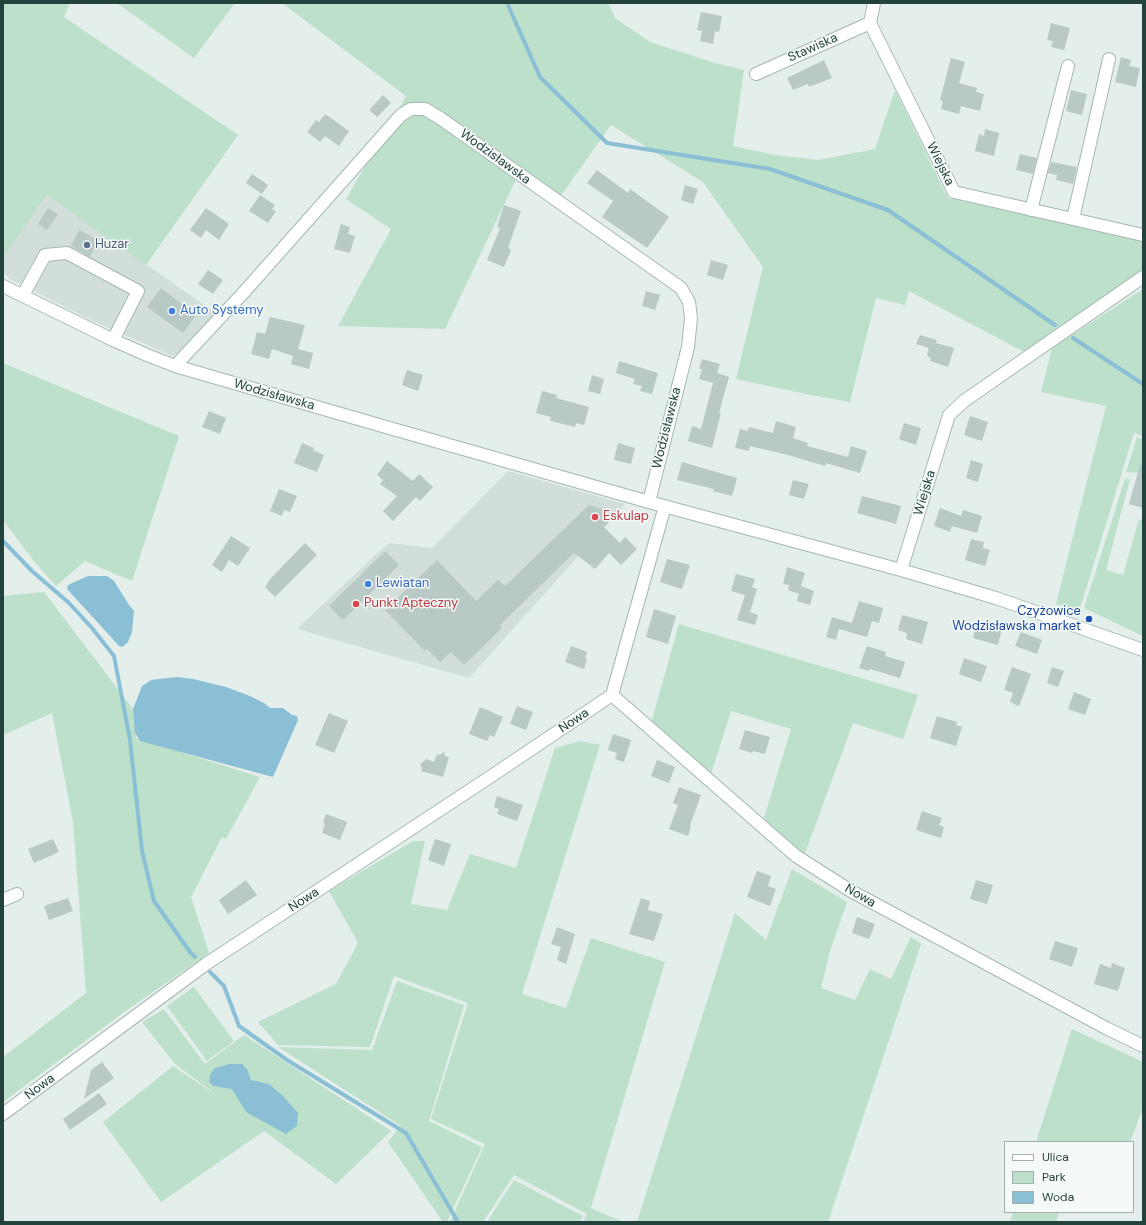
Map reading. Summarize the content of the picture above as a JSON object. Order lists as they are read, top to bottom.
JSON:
{
  "streets": {
    "street": [
      "Stawiska",
      "Wodzisławska",
      "Wiejska",
      "Nowa"
    ]
  },
  "crossings": [
    ["Stawiska", "Wiejska"],
    ["Wodzisławska", "Wiejska"]
  ],
  "places": [
    "Huzar",
    "Auto Systemy",
    "Eskulap",
    "Lewiatan",
    "Punkt Apteczny",
    "Czyżowice Wodzisławska market"
  ],
  "legend": ["Ulica", "Park", "Woda"]
}
